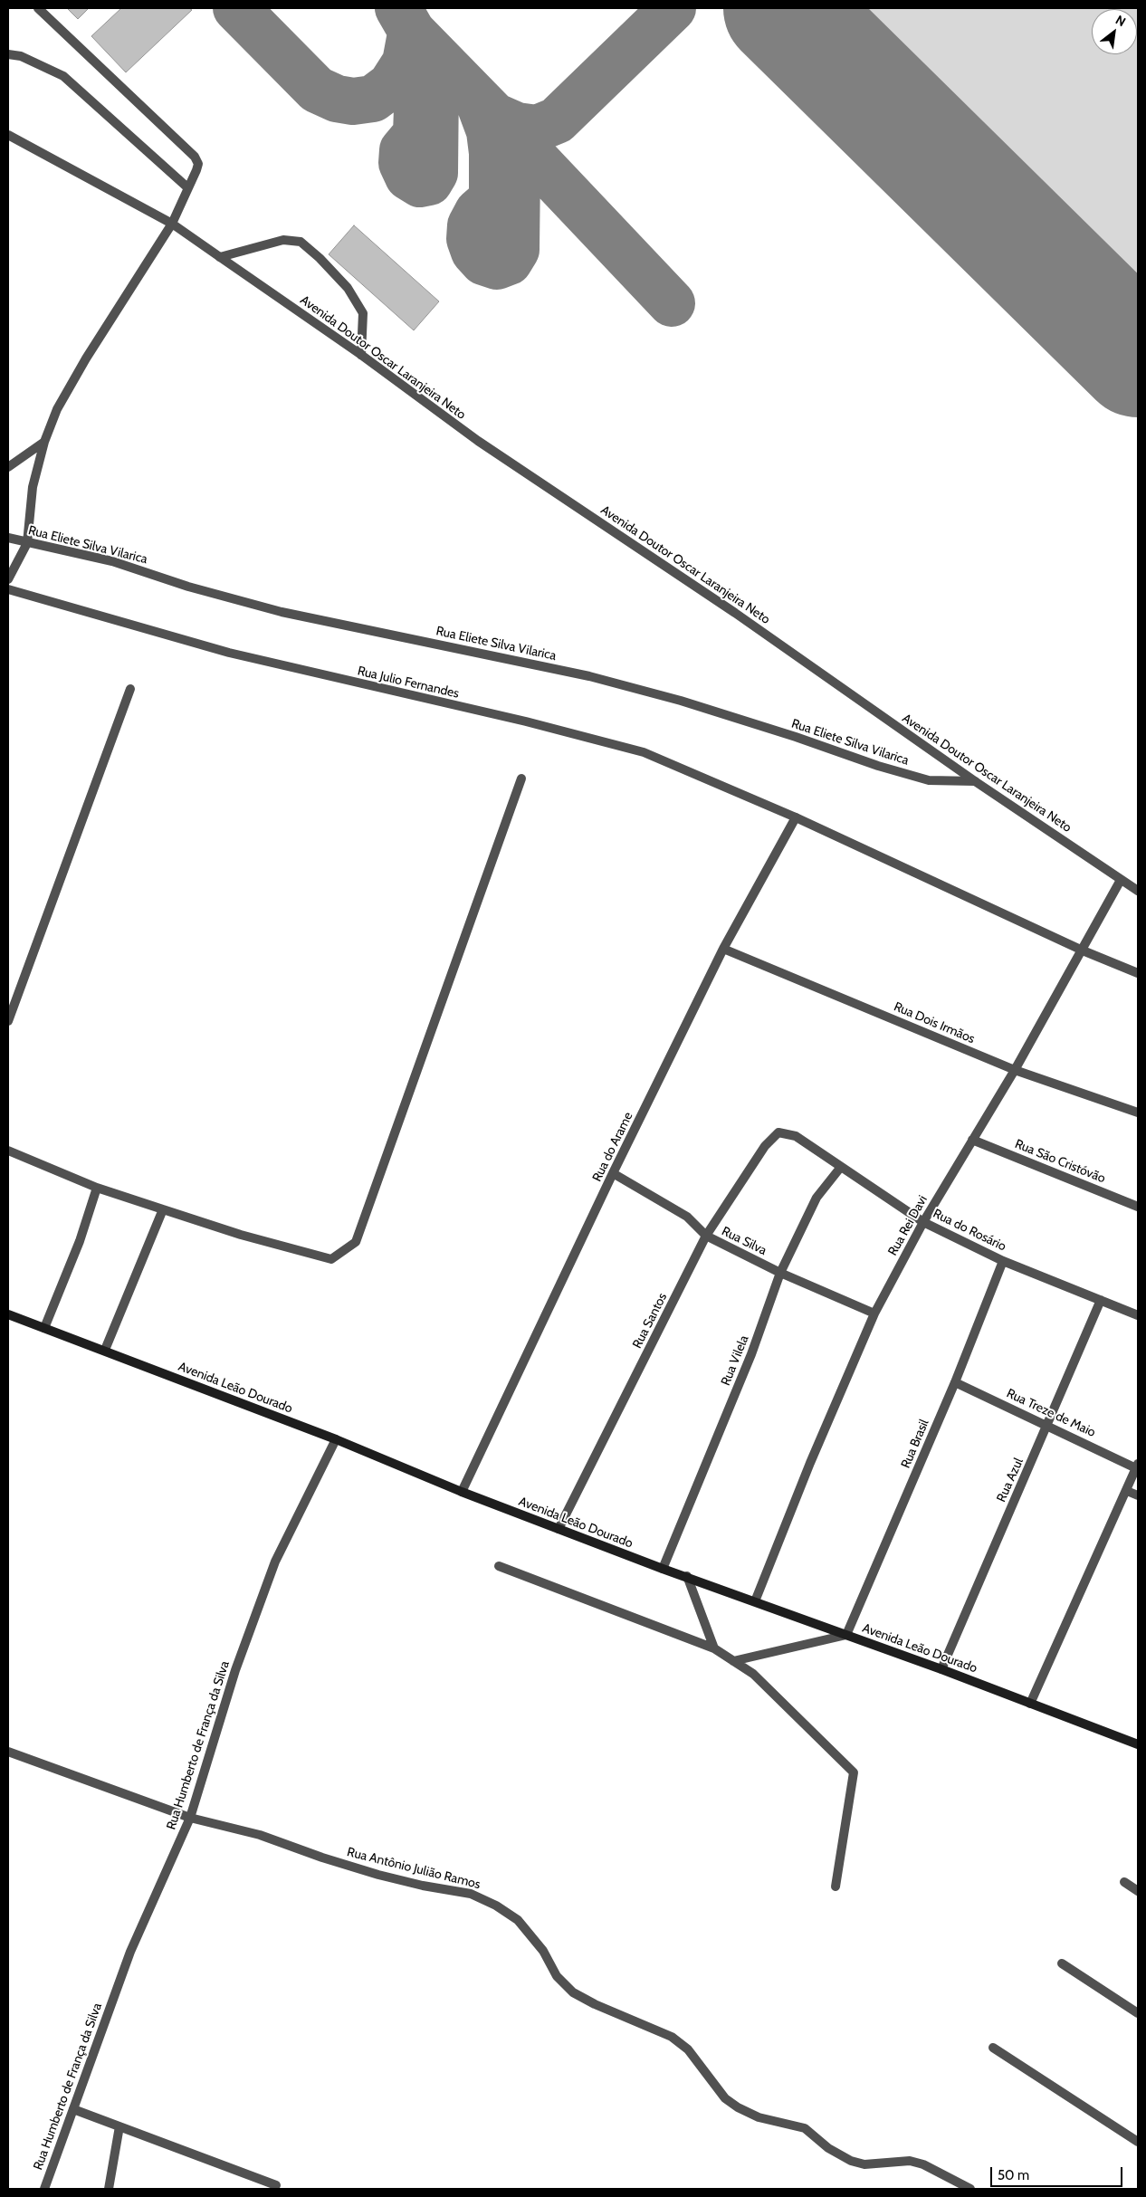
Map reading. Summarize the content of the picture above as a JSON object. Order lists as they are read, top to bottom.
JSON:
{
  "streets": {
    "main road": ["Avenida Leão Dourado"],
    "street": [
      "Avenida Doutor Oscar Laranjeira Neto",
      "Rua Eliete Silva Vilarica",
      "Rua Julio Fernandes",
      "Rua Dois Irmãos",
      "Rua do Arame",
      "Rua São Cristóvão",
      "Rua Rei Davi",
      "Rua do Rosário",
      "Rua Silva",
      "Rua Santos",
      "Rua Vilela",
      "Rua Treze de Maio",
      "Rua Brasil",
      "Rua Azul",
      "Rua Humberto de França da Silva",
      "Rua Antônio Julião Ramos"
    ]
  },
  "crossings": [
    ["Avenida Doutor Oscar Laranjeira Neto", "Rua Eliete Silva Vilarica"],
    ["Avenida Doutor Oscar Laranjeira Neto", "Rua Rei Davi"],
    ["Rua Julio Fernandes", "Rua do Arame"],
    ["Rua Julio Fernandes", "Rua Rei Davi"],
    ["Rua Dois Irmãos", "Rua do Arame"],
    ["Rua Dois Irmãos", "Rua Rei Davi"],
    ["Rua do Arame", "Rua Silva"],
    ["Rua do Arame", "Avenida Leão Dourado"],
    ["Rua São Cristóvão", "Rua Rei Davi"],
    ["Rua Rei Davi", "Rua do Rosário"],
    ["Rua Rei Davi", "Rua Silva"],
    ["Rua Rei Davi", "Avenida Leão Dourado"],
    ["Rua do Rosário", "Rua Santos"],
    ["Rua do Rosário", "Rua Vilela"],
    ["Rua do Rosário", "Rua Brasil"],
    ["Rua do Rosário", "Rua Azul"],
    ["Rua Silva", "Rua Santos"],
    ["Rua Silva", "Rua Vilela"],
    ["Rua Santos", "Avenida Leão Dourado"],
    ["Rua Vilela", "Avenida Leão Dourado"],
    ["Avenida Leão Dourado", "Rua Brasil"],
    ["Avenida Leão Dourado", "Rua Azul"],
    ["Avenida Leão Dourado", "Rua Humberto de França da Silva"],
    ["Rua Treze de Maio", "Rua Brasil"],
    ["Rua Treze de Maio", "Rua Azul"],
    ["Rua Humberto de França da Silva", "Rua Antônio Julião Ramos"]
  ],
  "scale_bar": "50 m",
  "north": "top right"
}
